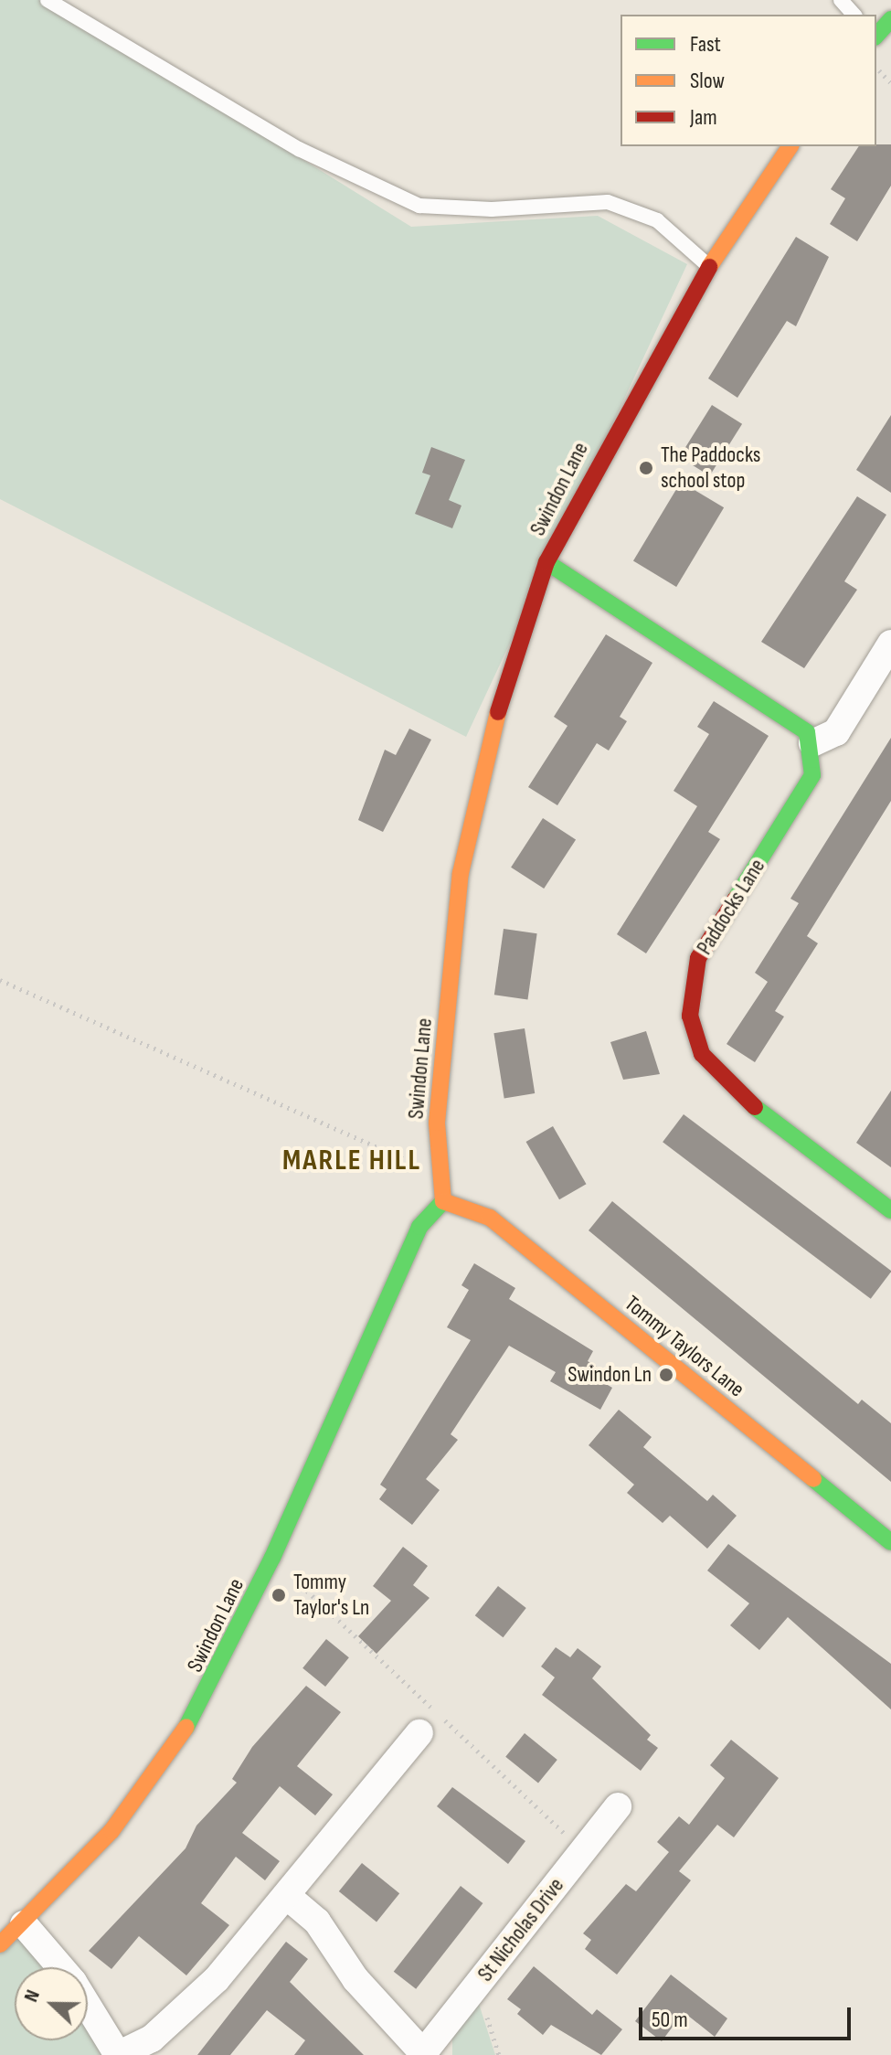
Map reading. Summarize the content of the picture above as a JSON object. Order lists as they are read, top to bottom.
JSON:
{
  "streets": {
    "street": [
      "Swindon Lane",
      "Paddocks Lane",
      "Tommy Taylors Lane",
      "St Nicholas Drive"
    ]
  },
  "crossings": [
    ["Swindon Lane", "Tommy Taylors Lane"]
  ],
  "districts": ["MARLE HILL"],
  "places": ["The Paddocks school stop", "Swindon Ln", "Tommy Taylor's Ln"],
  "legend": ["Fast", "Slow", "Jam"],
  "scale_bar": "50 m",
  "north": "left"
}
